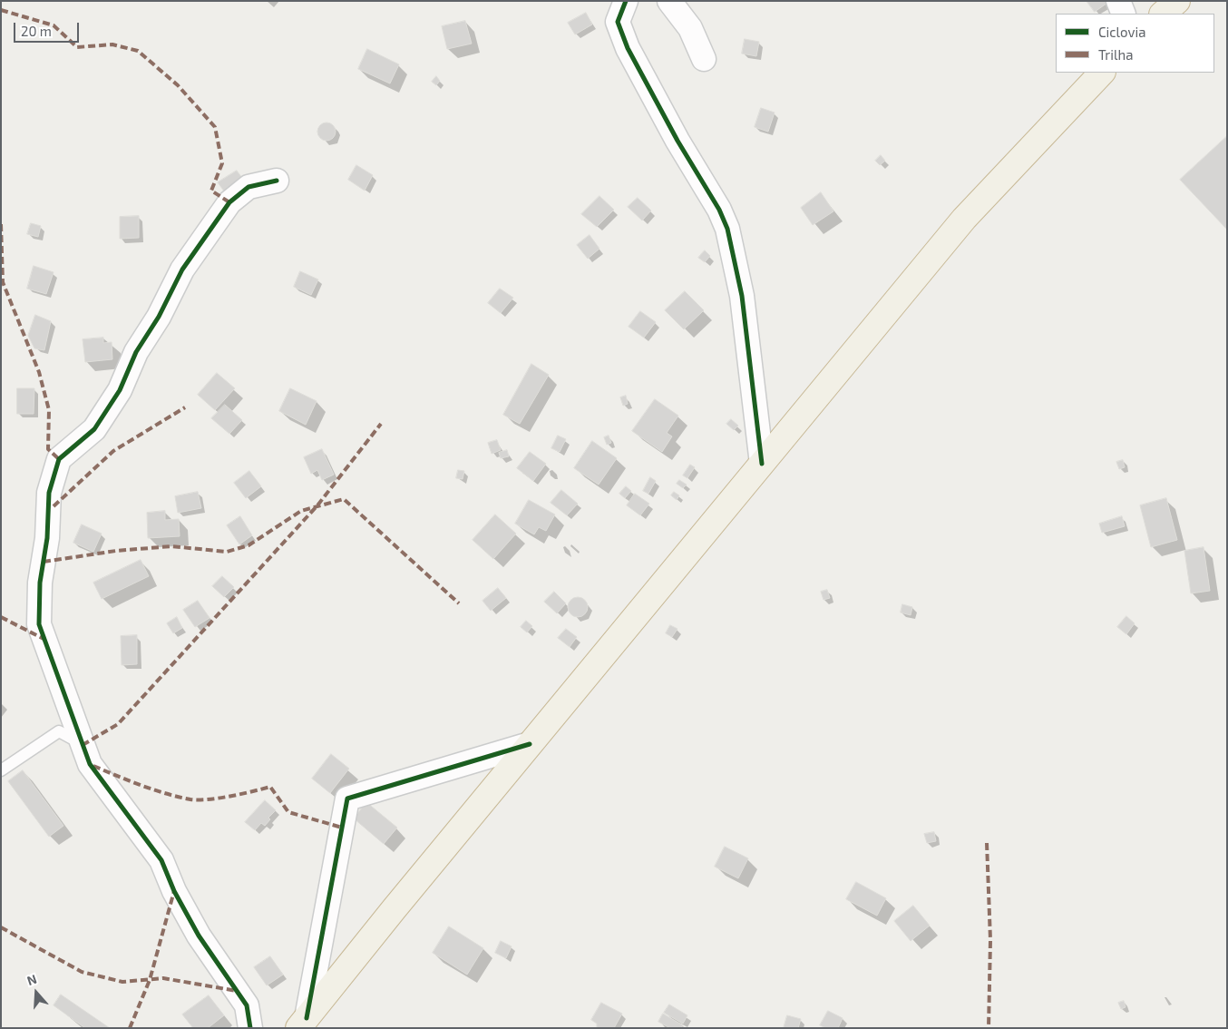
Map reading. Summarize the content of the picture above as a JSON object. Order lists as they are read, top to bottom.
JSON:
{
  "legend": ["Ciclovia", "Trilha"],
  "scale_bar": "20 m",
  "north": "top"
}
